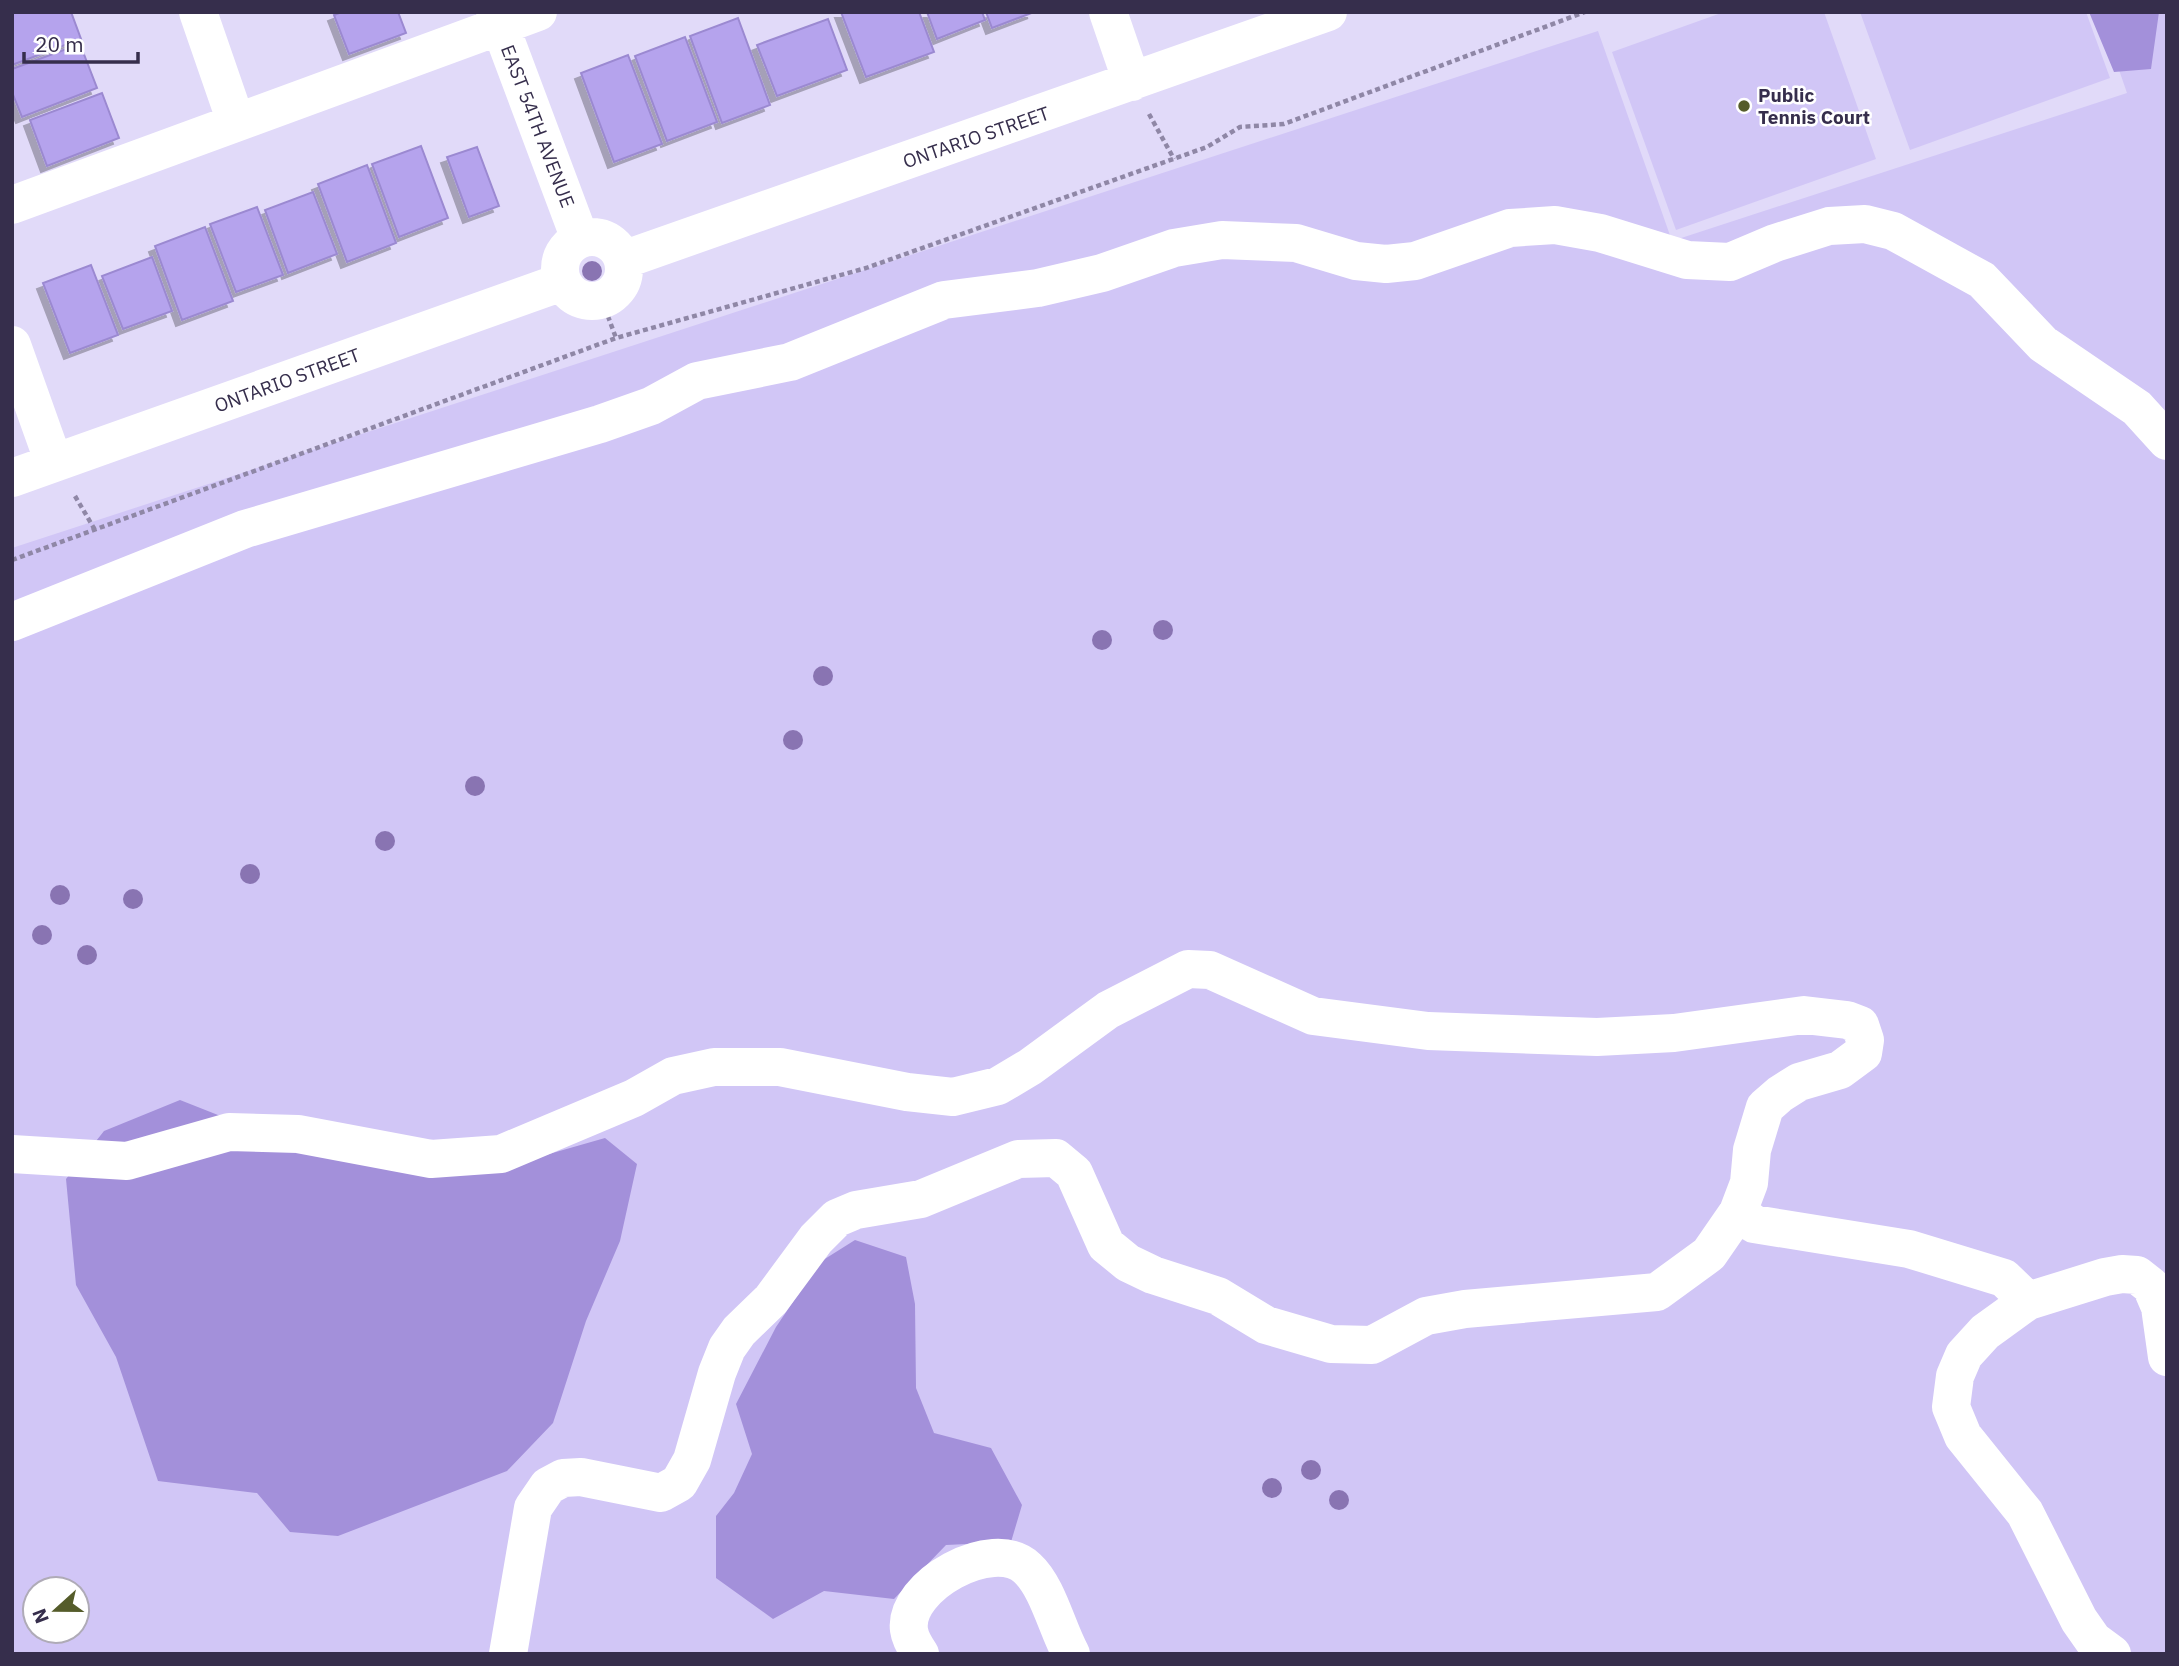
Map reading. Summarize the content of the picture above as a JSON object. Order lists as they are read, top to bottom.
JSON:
{
  "streets": {
    "street": ["EAST 54TH AVENUE", "ONTARIO STREET"]
  },
  "crossings": [
    ["EAST 54TH AVENUE", "ONTARIO STREET"]
  ],
  "places": ["Public Tennis Court"],
  "scale_bar": "20 m",
  "north": "left"
}
